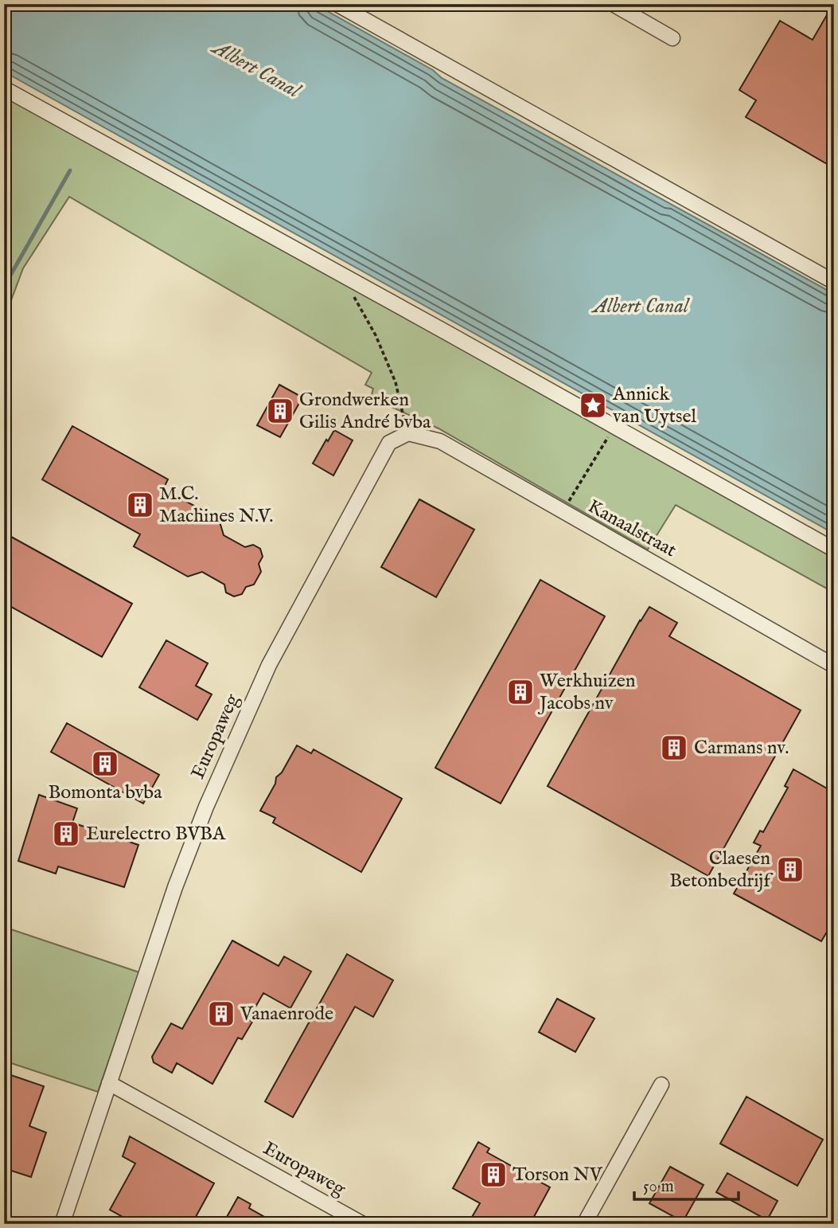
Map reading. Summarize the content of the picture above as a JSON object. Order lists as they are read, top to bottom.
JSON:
{
  "streets": {
    "street": ["Kanaalstraat", "Europaweg"]
  },
  "crossings": [
    ["Kanaalstraat", "Europaweg"]
  ],
  "water": ["Albert Canal"],
  "places": {
    "place": ["Annick van Uytsel"],
    "building": [
      "Grondwerken Gilis André bvba",
      "M.C. Machines N.V.",
      "Werkhuizen Jacobs nv",
      "Carmans nv.",
      "Bomonta bvba",
      "Eurelectro BVBA",
      "Claesen Betonbedrijf",
      "Vanaenrode",
      "Torson NV"
    ]
  },
  "scale_bar": "50 m"
}
